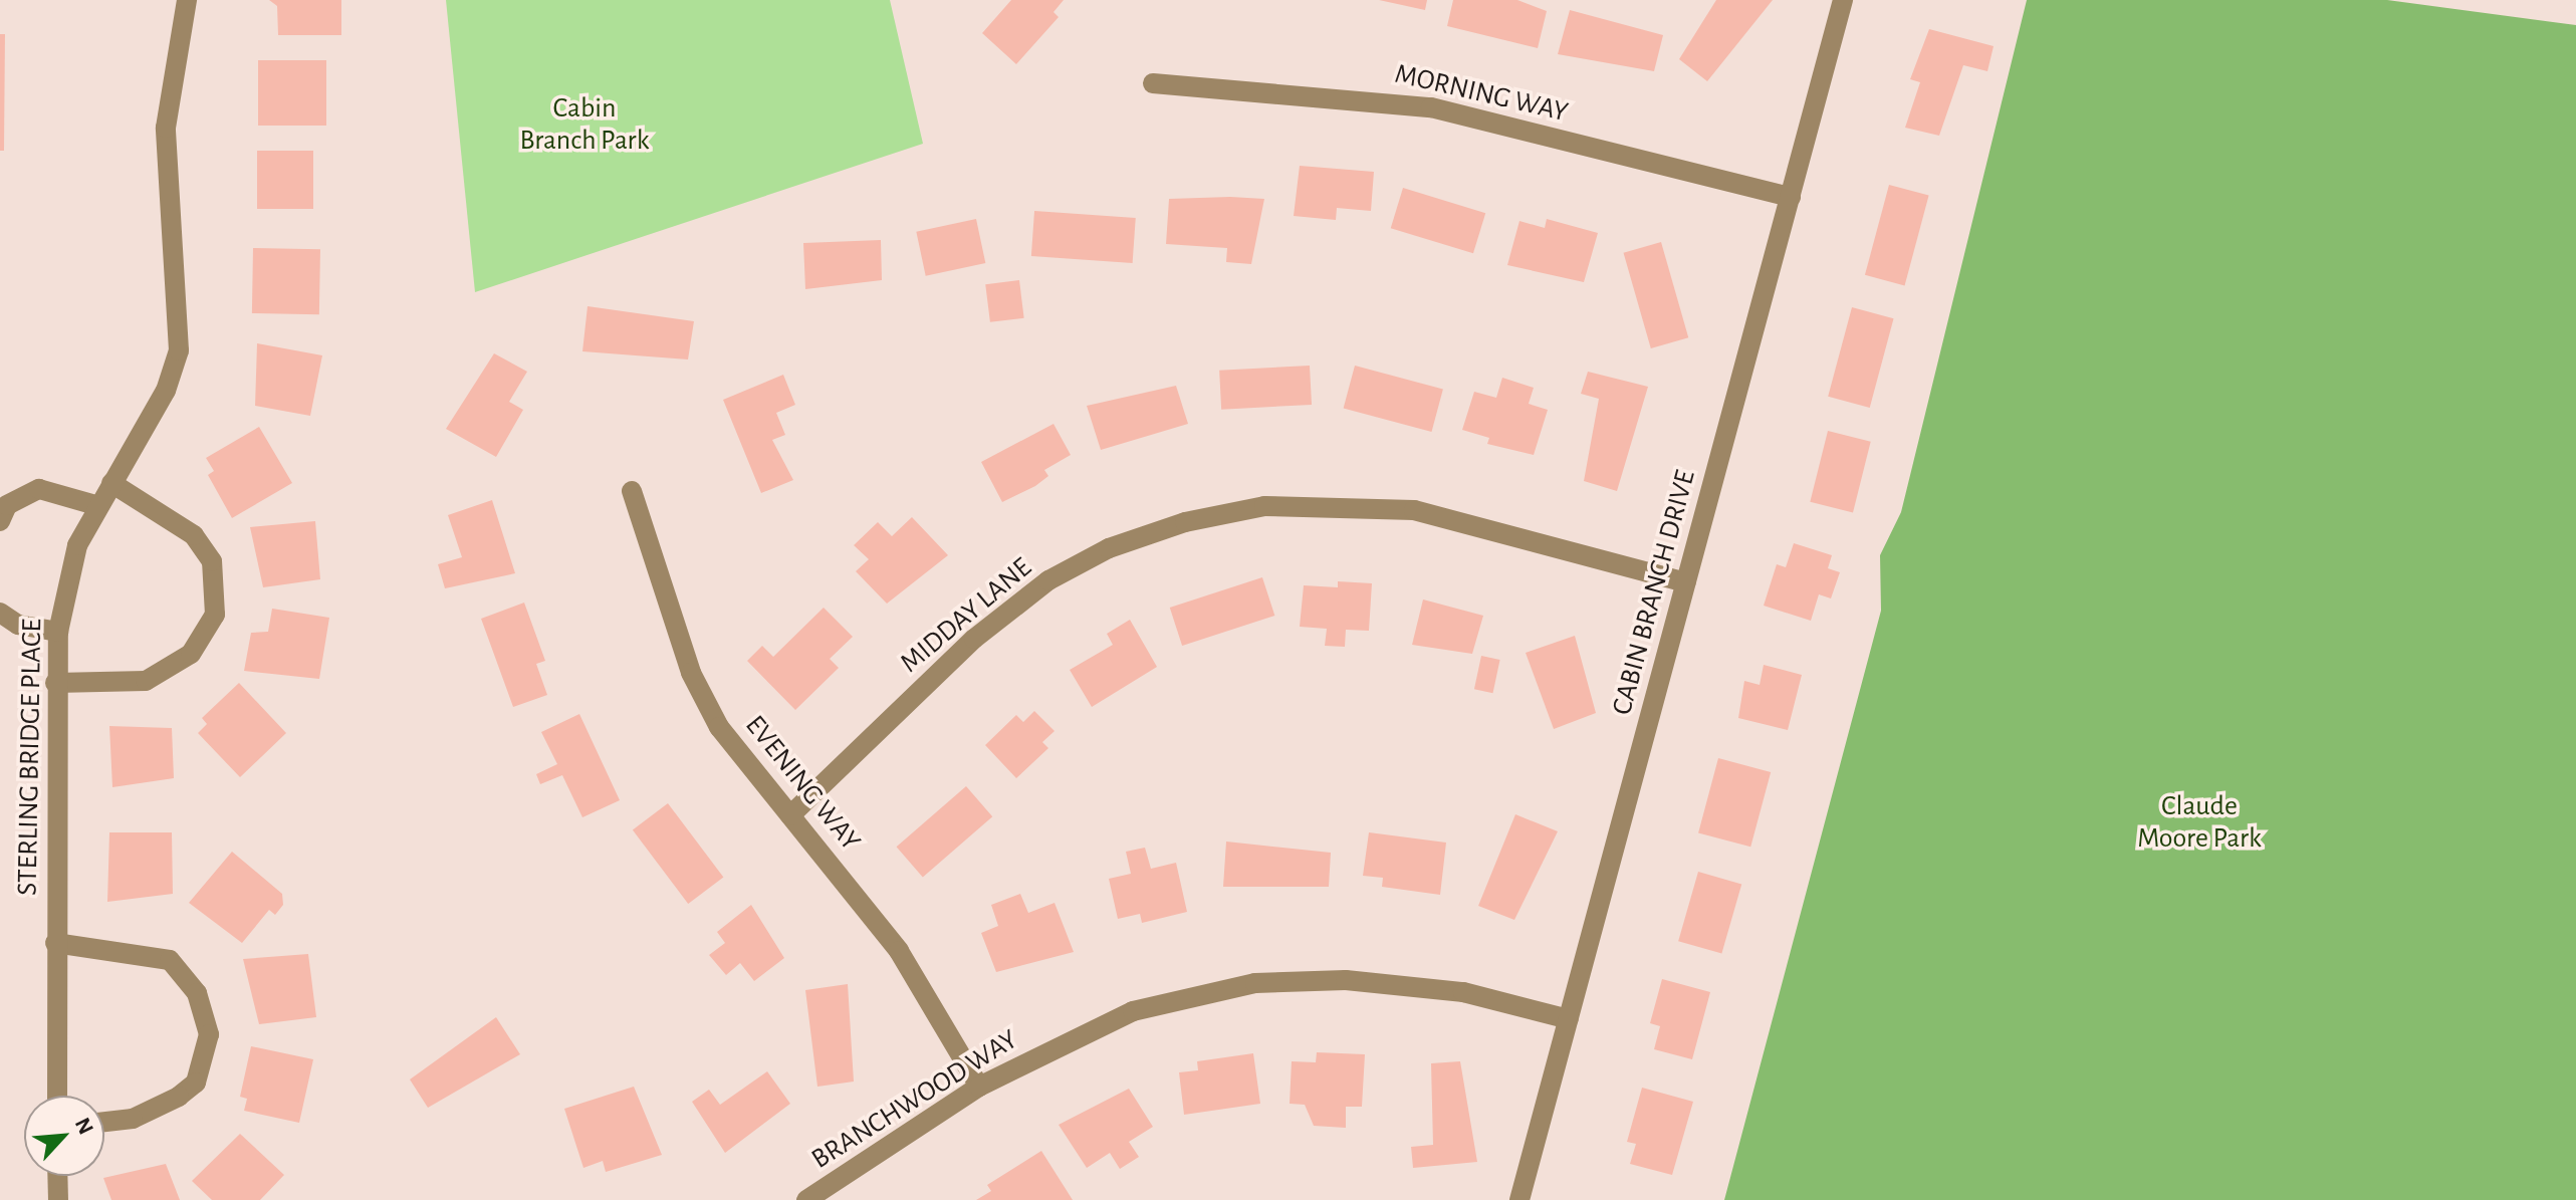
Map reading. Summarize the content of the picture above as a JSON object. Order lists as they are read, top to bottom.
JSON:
{
  "streets": {
    "street": [
      "MORNING WAY",
      "CABIN BRANCH DRIVE",
      "MIDDAY LANE",
      "STERLING BRIDGE PLACE",
      "EVENING WAY",
      "BRANCHWOOD WAY"
    ]
  },
  "crossings": [
    ["MORNING WAY", "CABIN BRANCH DRIVE"],
    ["CABIN BRANCH DRIVE", "MIDDAY LANE"],
    ["CABIN BRANCH DRIVE", "BRANCHWOOD WAY"],
    ["MIDDAY LANE", "EVENING WAY"],
    ["EVENING WAY", "BRANCHWOOD WAY"]
  ],
  "parks": ["Cabin Branch Park", "Claude Moore Park"],
  "north": "top right"
}
